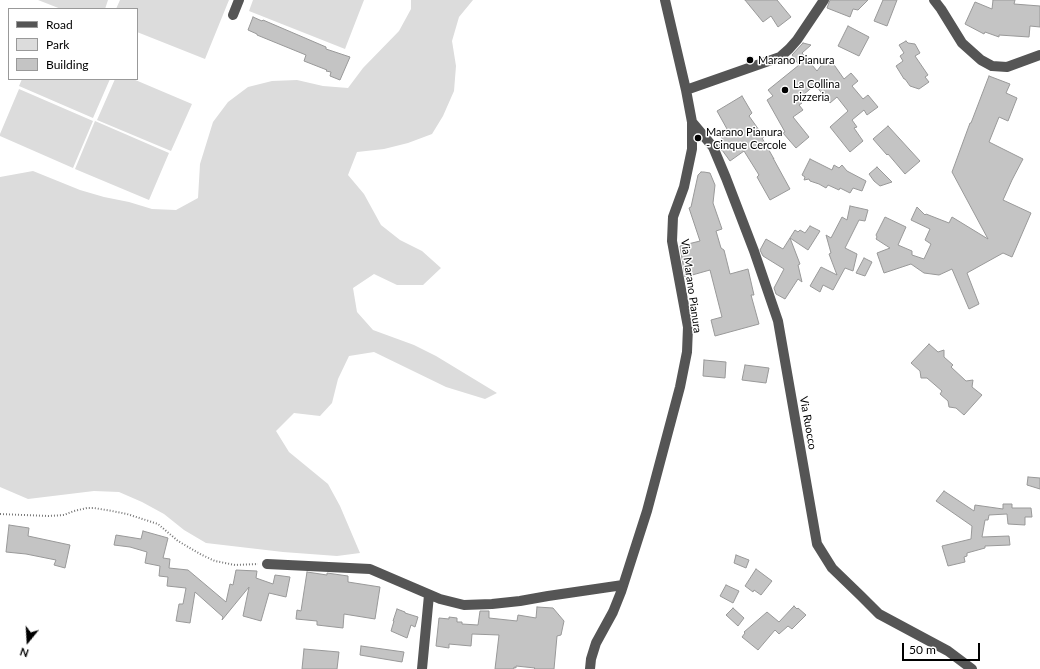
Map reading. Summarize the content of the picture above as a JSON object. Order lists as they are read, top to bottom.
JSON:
{
  "streets": {
    "street": ["Via Marano Pianura", "Via Ruocco"]
  },
  "crossings": [
    ["Via Marano Pianura", "Via Ruocco"]
  ],
  "places": ["Marano Pianura", "La Collina pizzeria", "Marano Pianura - Cinque Cercole"],
  "legend": ["Road", "Park", "Building"],
  "scale_bar": "50 m",
  "north": "bottom"
}
